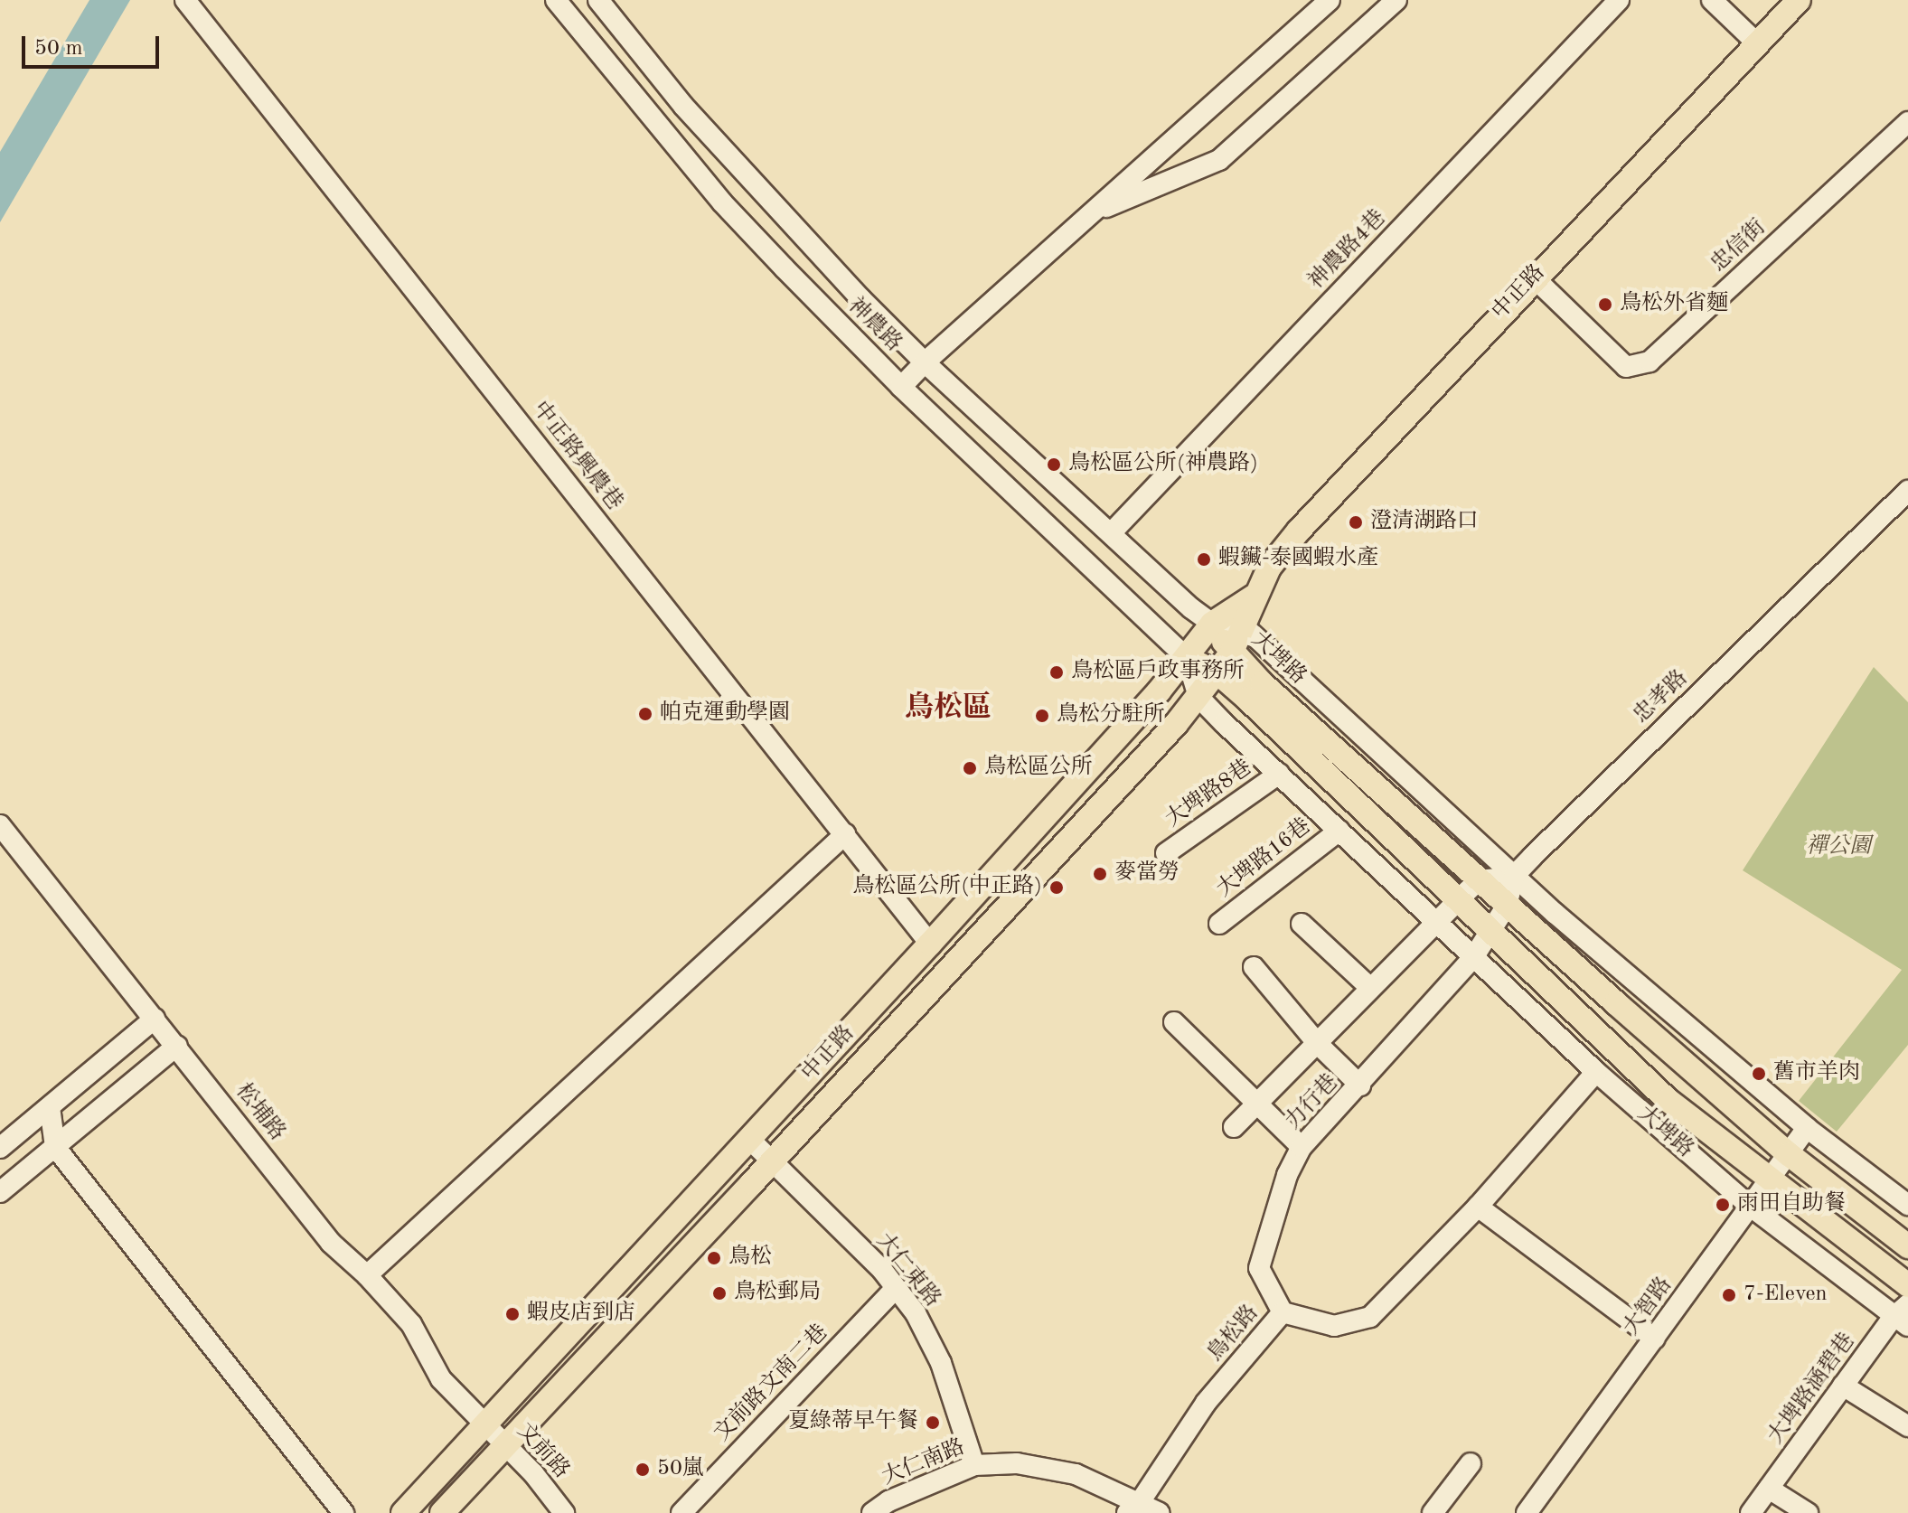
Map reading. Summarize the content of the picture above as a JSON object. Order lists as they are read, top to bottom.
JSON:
{
  "streets": {
    "main road": ["中正路", "大埤路"],
    "street": [
      "忠信街",
      "神農路4巷",
      "神農路",
      "中正路興農巷",
      "忠孝路",
      "大埤路8巷",
      "大埤路16巷",
      "力行巷",
      "松埔路",
      "大仁東路",
      "大智路",
      "鳥松路",
      "文前路文南二巷",
      "大埤路涵碧巷",
      "文前路",
      "大仁南路"
    ]
  },
  "crossings": [
    ["忠信街", "中正路"],
    ["神農路4巷", "神農路"],
    ["中正路", "神農路"],
    ["中正路", "中正路興農巷"],
    ["中正路", "大埤路"],
    ["中正路", "松埔路"],
    ["中正路", "大仁東路"],
    ["中正路", "文前路"],
    ["神農路", "大埤路"],
    ["大埤路", "忠孝路"],
    ["大埤路", "大埤路8巷"],
    ["大埤路", "大埤路16巷"],
    ["大埤路", "力行巷"],
    ["大埤路", "大智路"],
    ["大埤路", "鳥松路"],
    ["大埤路", "大埤路涵碧巷"],
    ["力行巷", "鳥松路"],
    ["松埔路", "文前路"],
    ["大仁東路", "文前路文南二巷"],
    ["大仁東路", "大仁南路"],
    ["鳥松路", "大仁南路"]
  ],
  "districts": ["鳥松區"],
  "parks": ["禪公園"],
  "places": [
    "鳥松外省麵",
    "鳥松區公所(神農路)",
    "澄清湖路口",
    "蝦鑶-泰國蝦水產",
    "鳥松區戶政事務所",
    "帕克運動學園",
    "鳥松分駐所",
    "鳥松區公所",
    "麥當勞",
    "鳥松區公所(中正路)",
    "舊市羊肉",
    "雨田自助餐",
    "鳥松",
    "鳥松郵局",
    "7-Eleven",
    "蝦皮店到店",
    "夏綠蒂早午餐",
    "50嵐"
  ],
  "scale_bar": "50 m"
}
